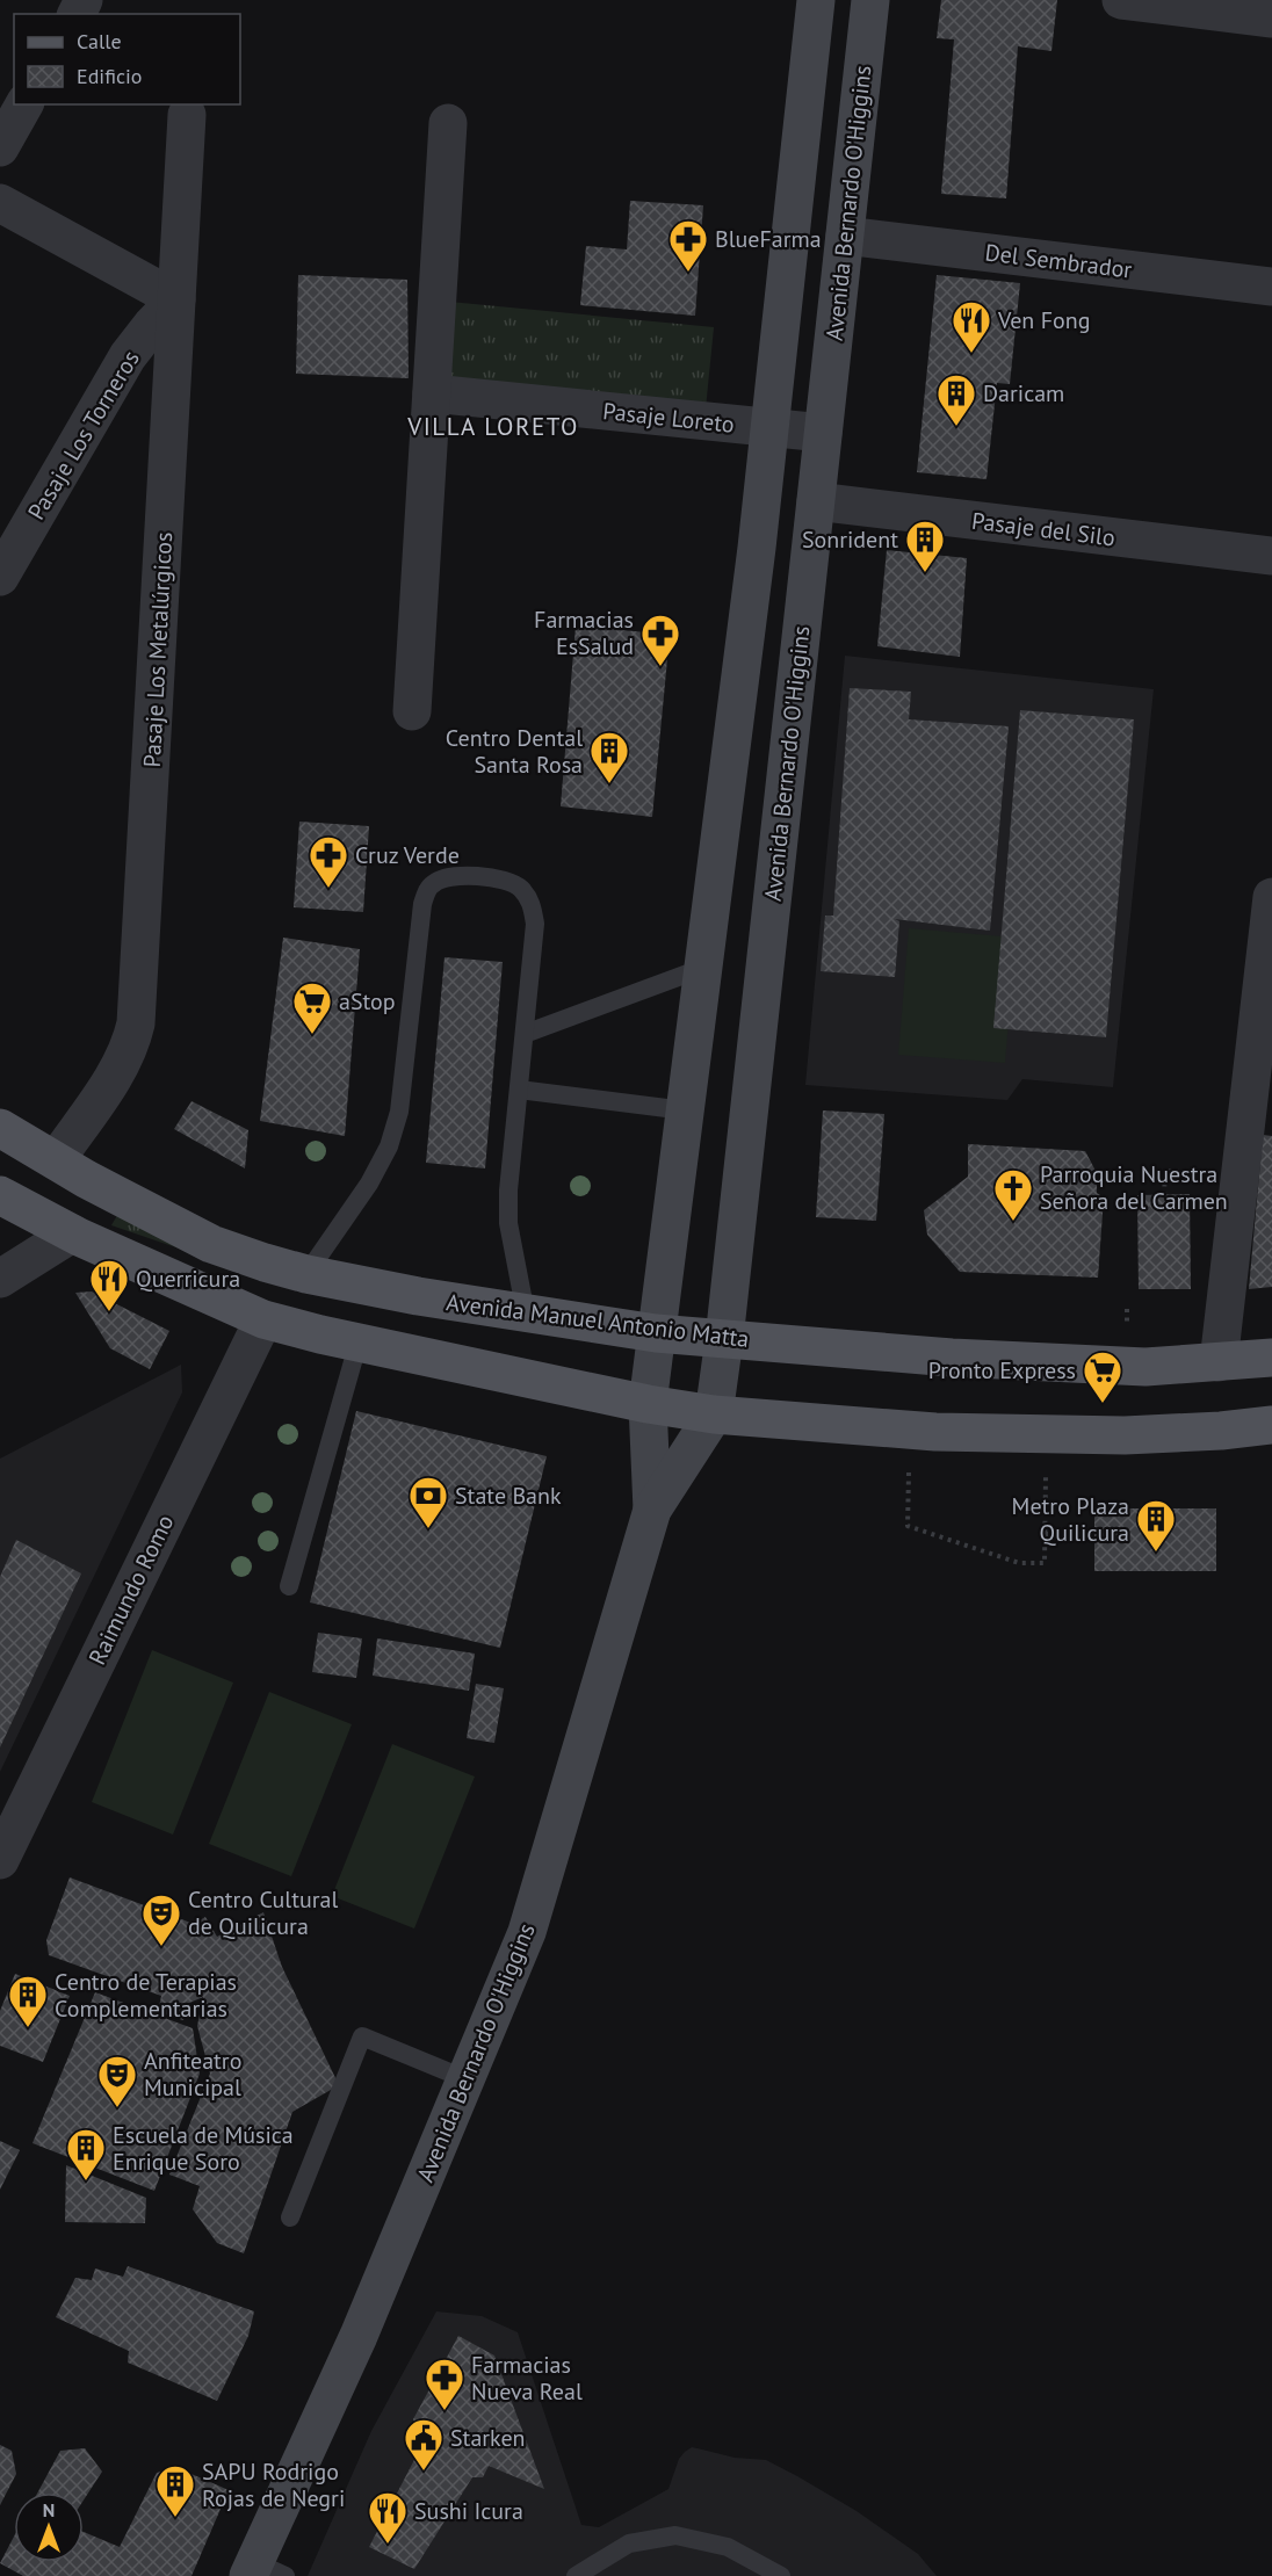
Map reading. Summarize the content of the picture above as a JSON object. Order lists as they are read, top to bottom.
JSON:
{
  "streets": {
    "main road": ["Avenida Bernardo O'Higgins", "Avenida Manuel Antonio Matta"],
    "street": [
      "Del Sembrador",
      "Pasaje Loreto",
      "Pasaje Los Torneros",
      "Pasaje del Silo",
      "Pasaje Los Metalúrgicos",
      "Raimundo Romo"
    ]
  },
  "crossings": [
    ["Avenida Bernardo O'Higgins", "Del Sembrador"],
    ["Avenida Bernardo O'Higgins", "Pasaje Loreto"],
    ["Avenida Bernardo O'Higgins", "Pasaje del Silo"],
    ["Avenida Bernardo O'Higgins", "Avenida Manuel Antonio Matta"],
    ["Pasaje Los Torneros", "Pasaje Los Metalúrgicos"],
    ["Pasaje Los Metalúrgicos", "Avenida Manuel Antonio Matta"]
  ],
  "districts": ["VILLA LORETO"],
  "places": {
    "pharmacy": [
      "BlueFarma",
      "Farmacias EsSalud",
      "Cruz Verde",
      "Farmacias Nueva Real"
    ],
    "restaurant": ["Ven Fong", "Querricura", "Sushi Icura"],
    "building": [
      "Daricam",
      "Sonrident",
      "Centro Dental Santa Rosa",
      "Metro Plaza Quilicura",
      "Centro de Terapias Complementarias",
      "Escuela de Música Enrique Soro",
      "SAPU Rodrigo Rojas de Negri"
    ],
    "supermarket": ["aStop", "Pronto Express"],
    "church": ["Parroquia Nuestra Señora del Carmen"],
    "bank": ["State Bank"],
    "theatre": ["Centro Cultural de Quilicura", "Anfiteatro Municipal"],
    "public building": ["Starken"]
  },
  "legend": ["Calle", "Edificio"],
  "north": "top"
}
